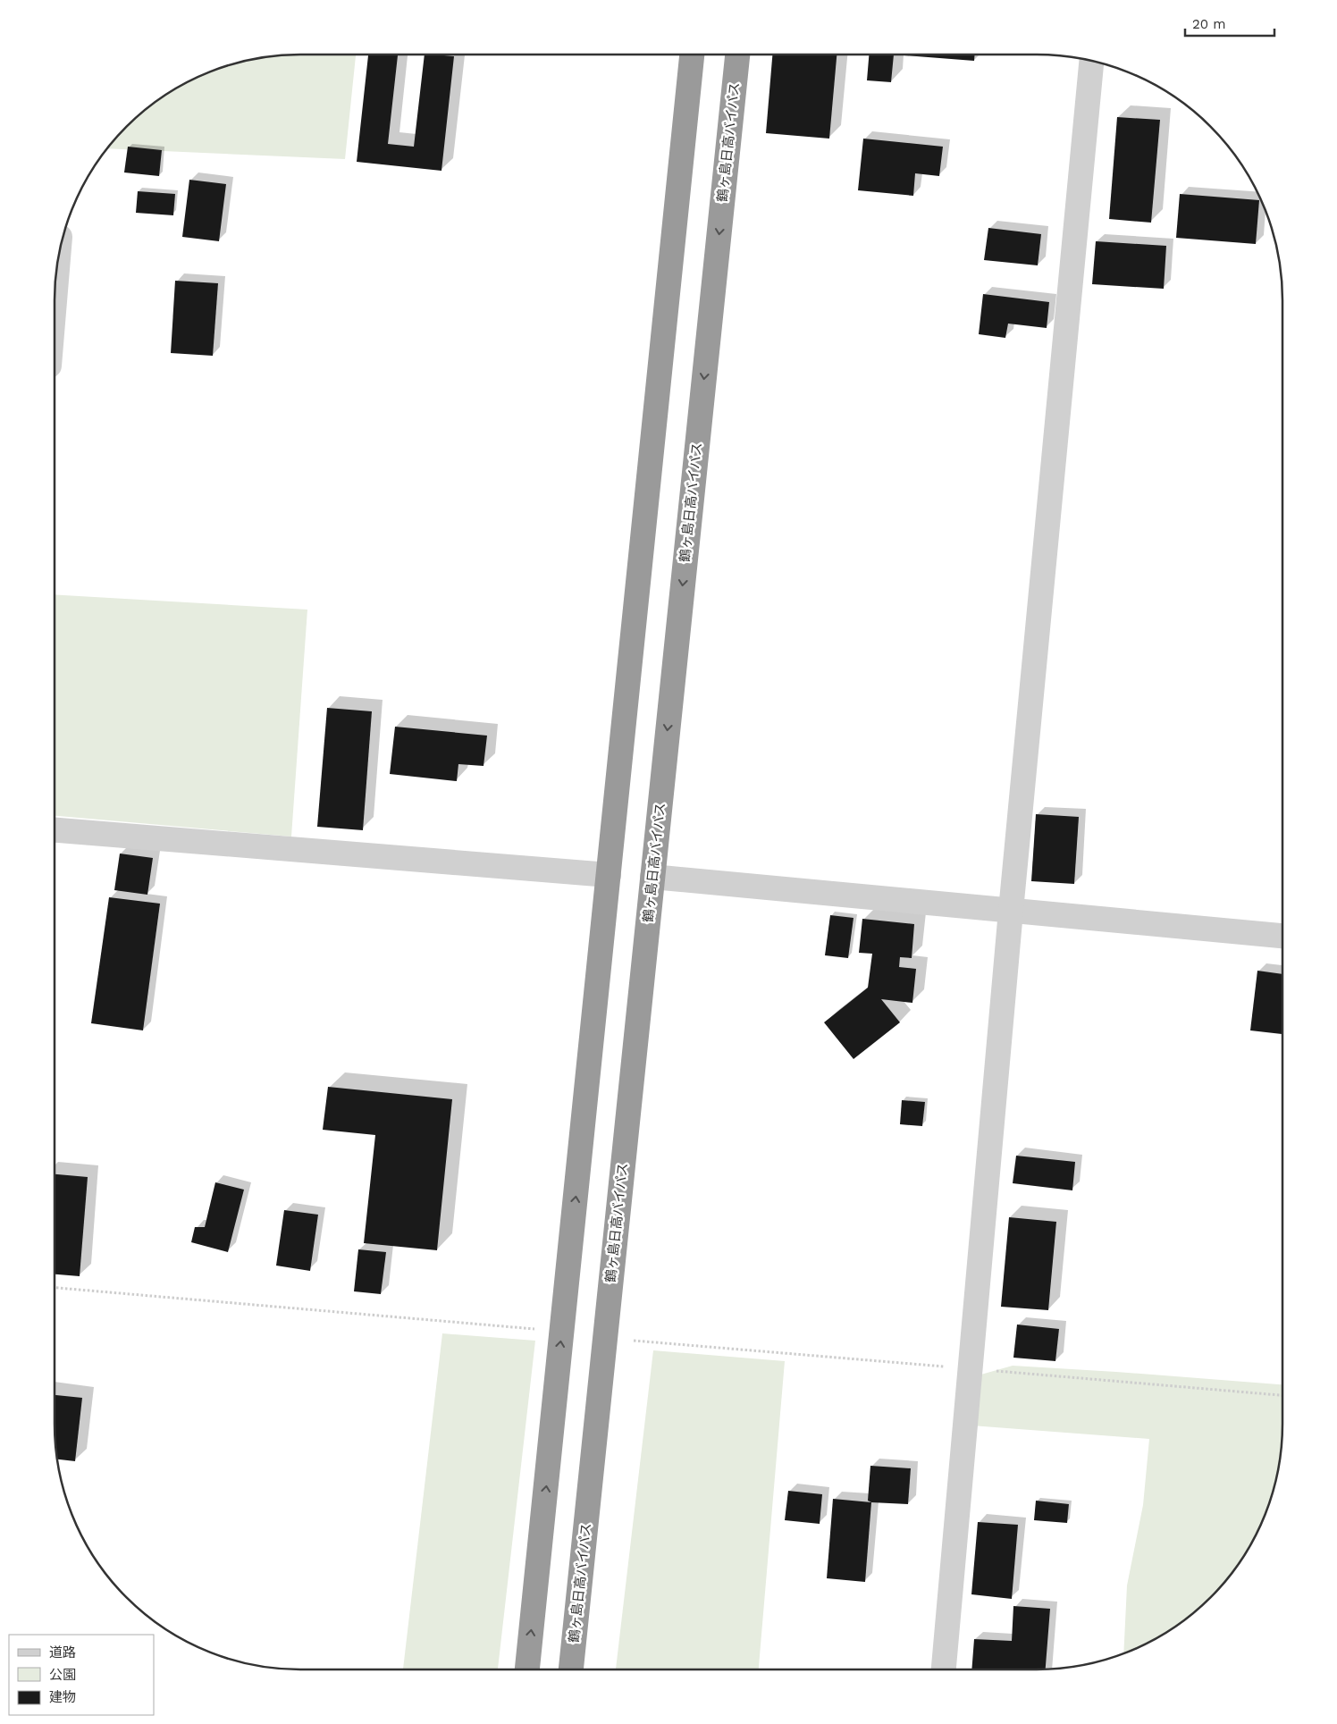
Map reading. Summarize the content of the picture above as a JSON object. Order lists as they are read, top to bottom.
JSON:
{
  "streets": {
    "highway": ["鶴ヶ島日高バイパス"]
  },
  "legend": ["道路", "公園", "建物"],
  "scale_bar": "20 m"
}
